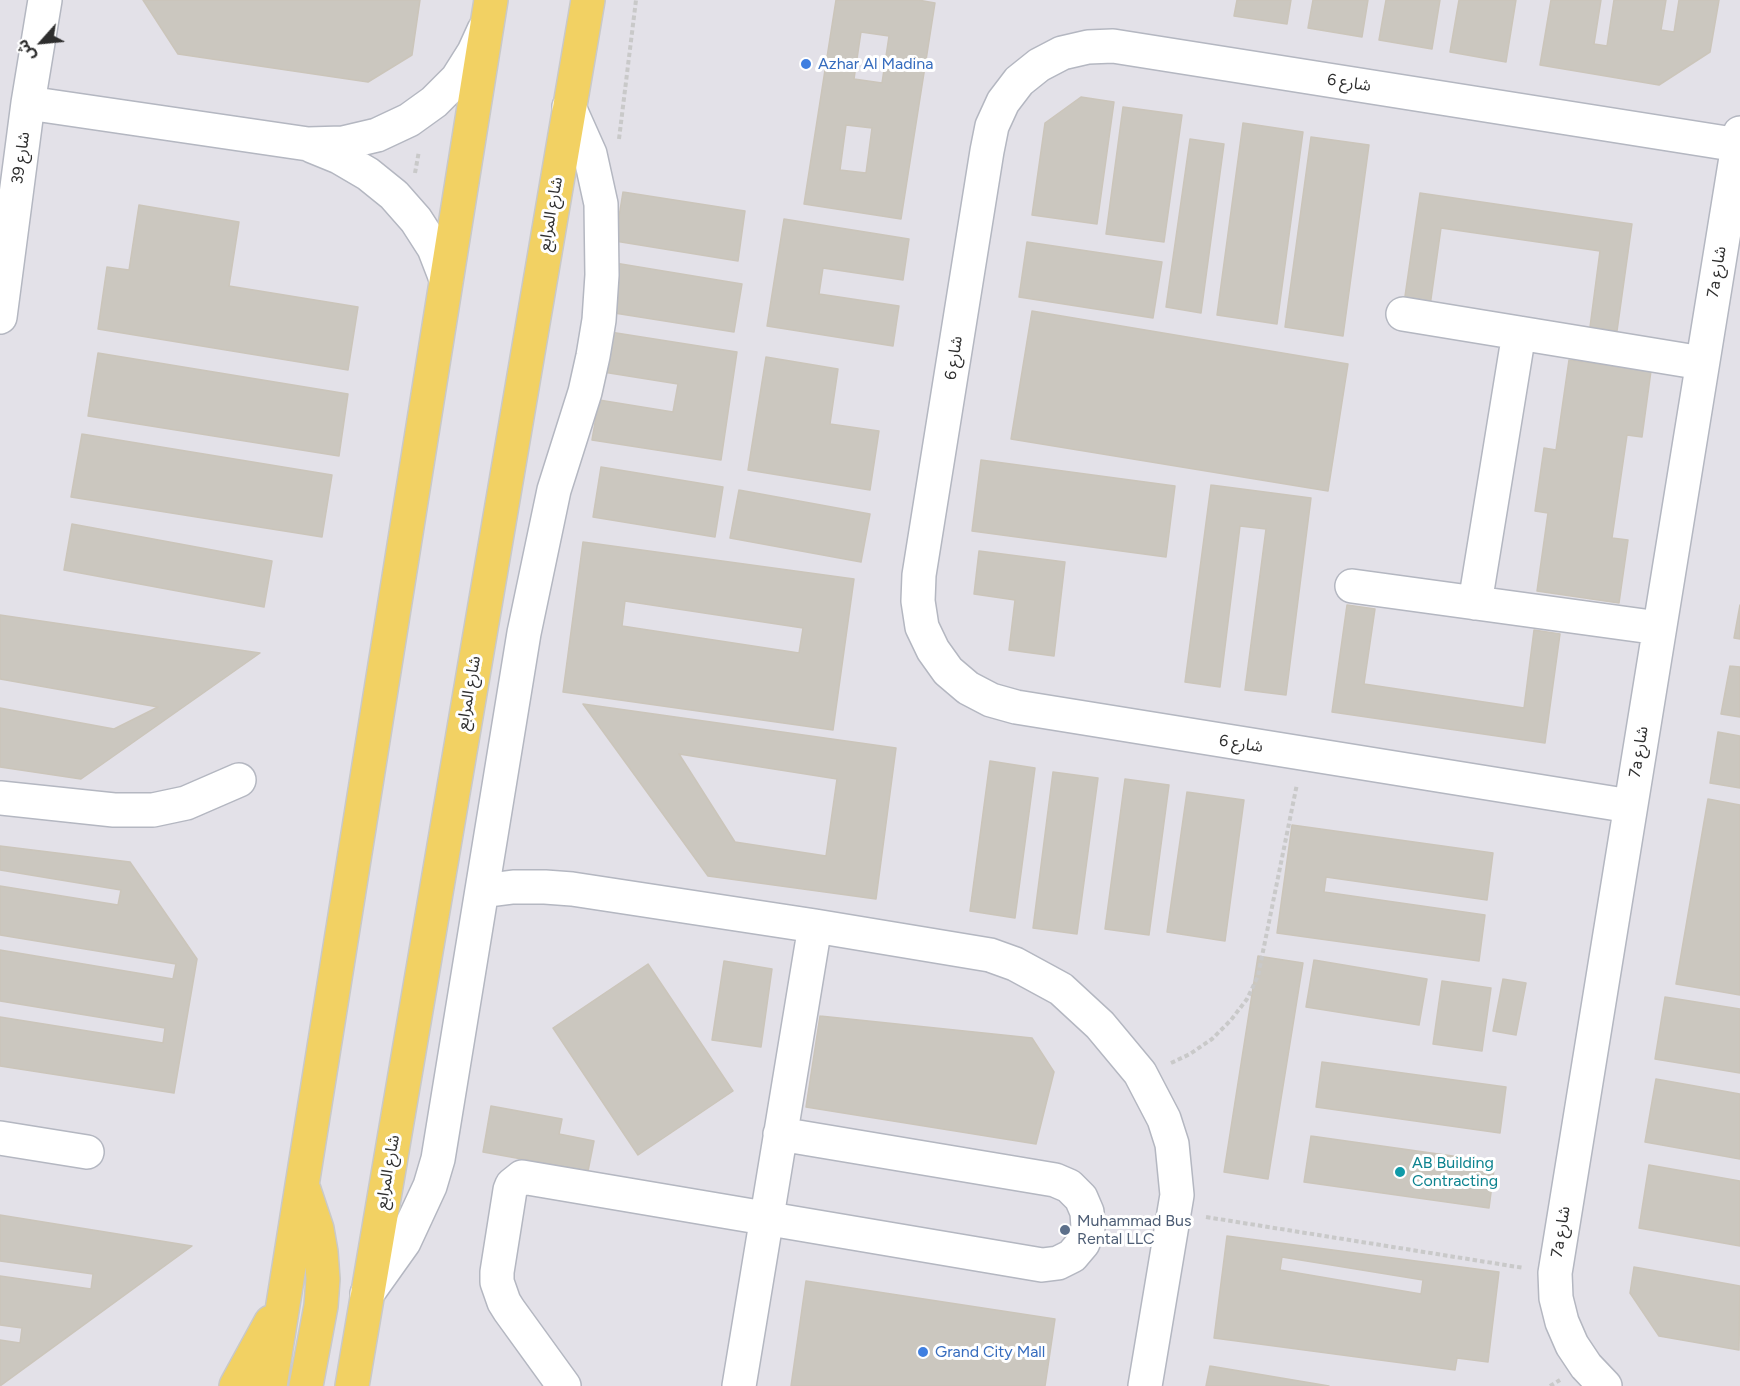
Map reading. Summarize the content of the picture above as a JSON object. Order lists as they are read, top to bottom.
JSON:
{
  "streets": {
    "main road": ["شارع المرابع"],
    "street": ["شارع 6", "شارع 39", "7a شارع"]
  },
  "crossings": [
    ["شارع 6", "7a شارع"]
  ],
  "places": [
    "Azhar Al Madina",
    "AB Building Contracting",
    "Muhammad Bus Rental LLC",
    "Grand City Mall"
  ],
  "north": "bottom left"
}
